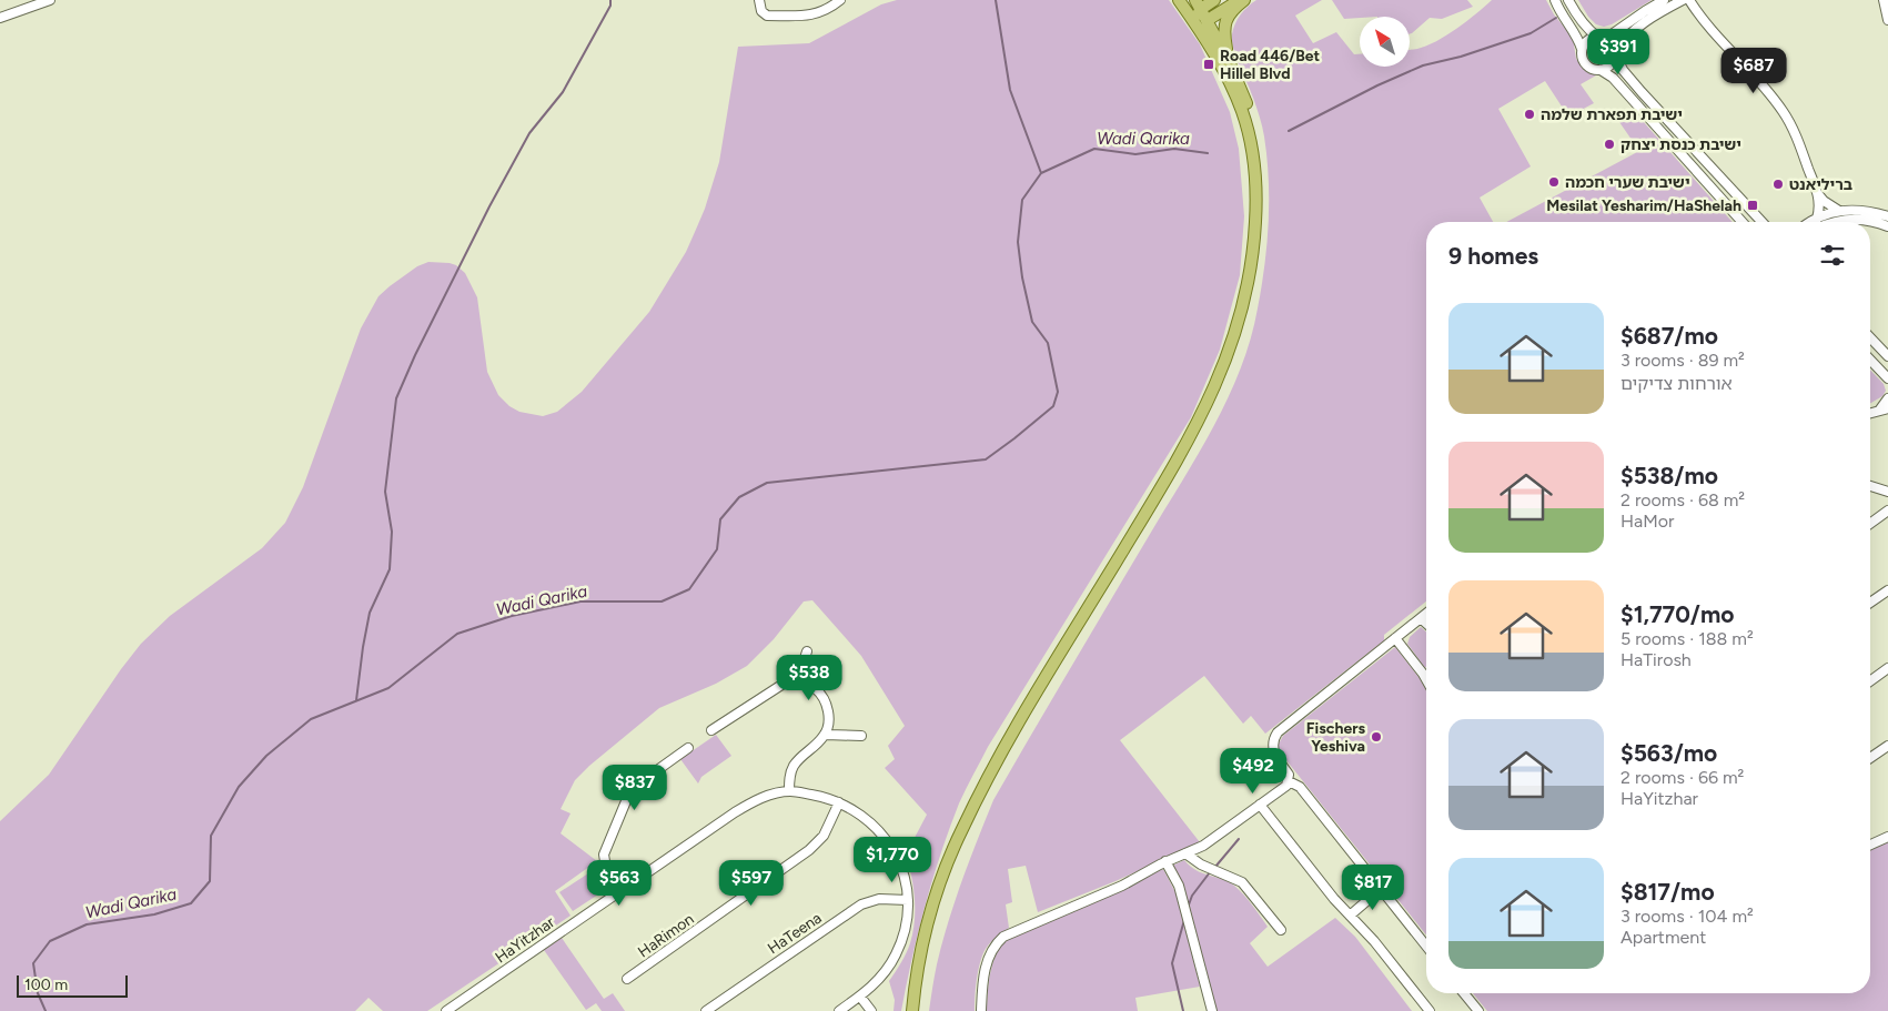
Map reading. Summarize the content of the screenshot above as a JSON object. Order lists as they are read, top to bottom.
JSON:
{
  "streets": {
    "street": ["HaTeena", "HaRimon", "HaYitzhar"]
  },
  "water": ["Wadi Qarika"],
  "places": {
    "transit": ["Road 446/Bet Hillel Blvd", "Mesilat Yesharim/HaShelah"],
    "other": [
      "ישיבת תפארת שלמה",
      "ישיבת כנסת יצחק",
      "ישיבת שערי חכמה",
      "בריליאנט",
      "Fischers Yeshiva"
    ]
  },
  "scale_bar": "100 m",
  "north": "top left",
  "page": {
    "price": [
      "$391",
      "$687",
      "$538",
      "$492",
      "$837",
      "$1,770",
      "$563",
      "$597",
      "$817"
    ],
    "heading": "9 homes",
    "list": [
      {
        "name": "$687/mo",
        "note": "3 rooms · 89 m² · אורחות צדיקים"
      },
      {
        "name": "$538/mo",
        "note": "2 rooms · 68 m² · HaMor"
      },
      {
        "name": "$1,770/mo",
        "note": "5 rooms · 188 m² · HaTirosh"
      },
      {
        "name": "$563/mo",
        "note": "2 rooms · 66 m² · HaYitzhar"
      },
      {
        "name": "$817/mo",
        "note": "3 rooms · 104 m² · Apartment"
      }
    ],
    "scale": "100 m"
  }
}
